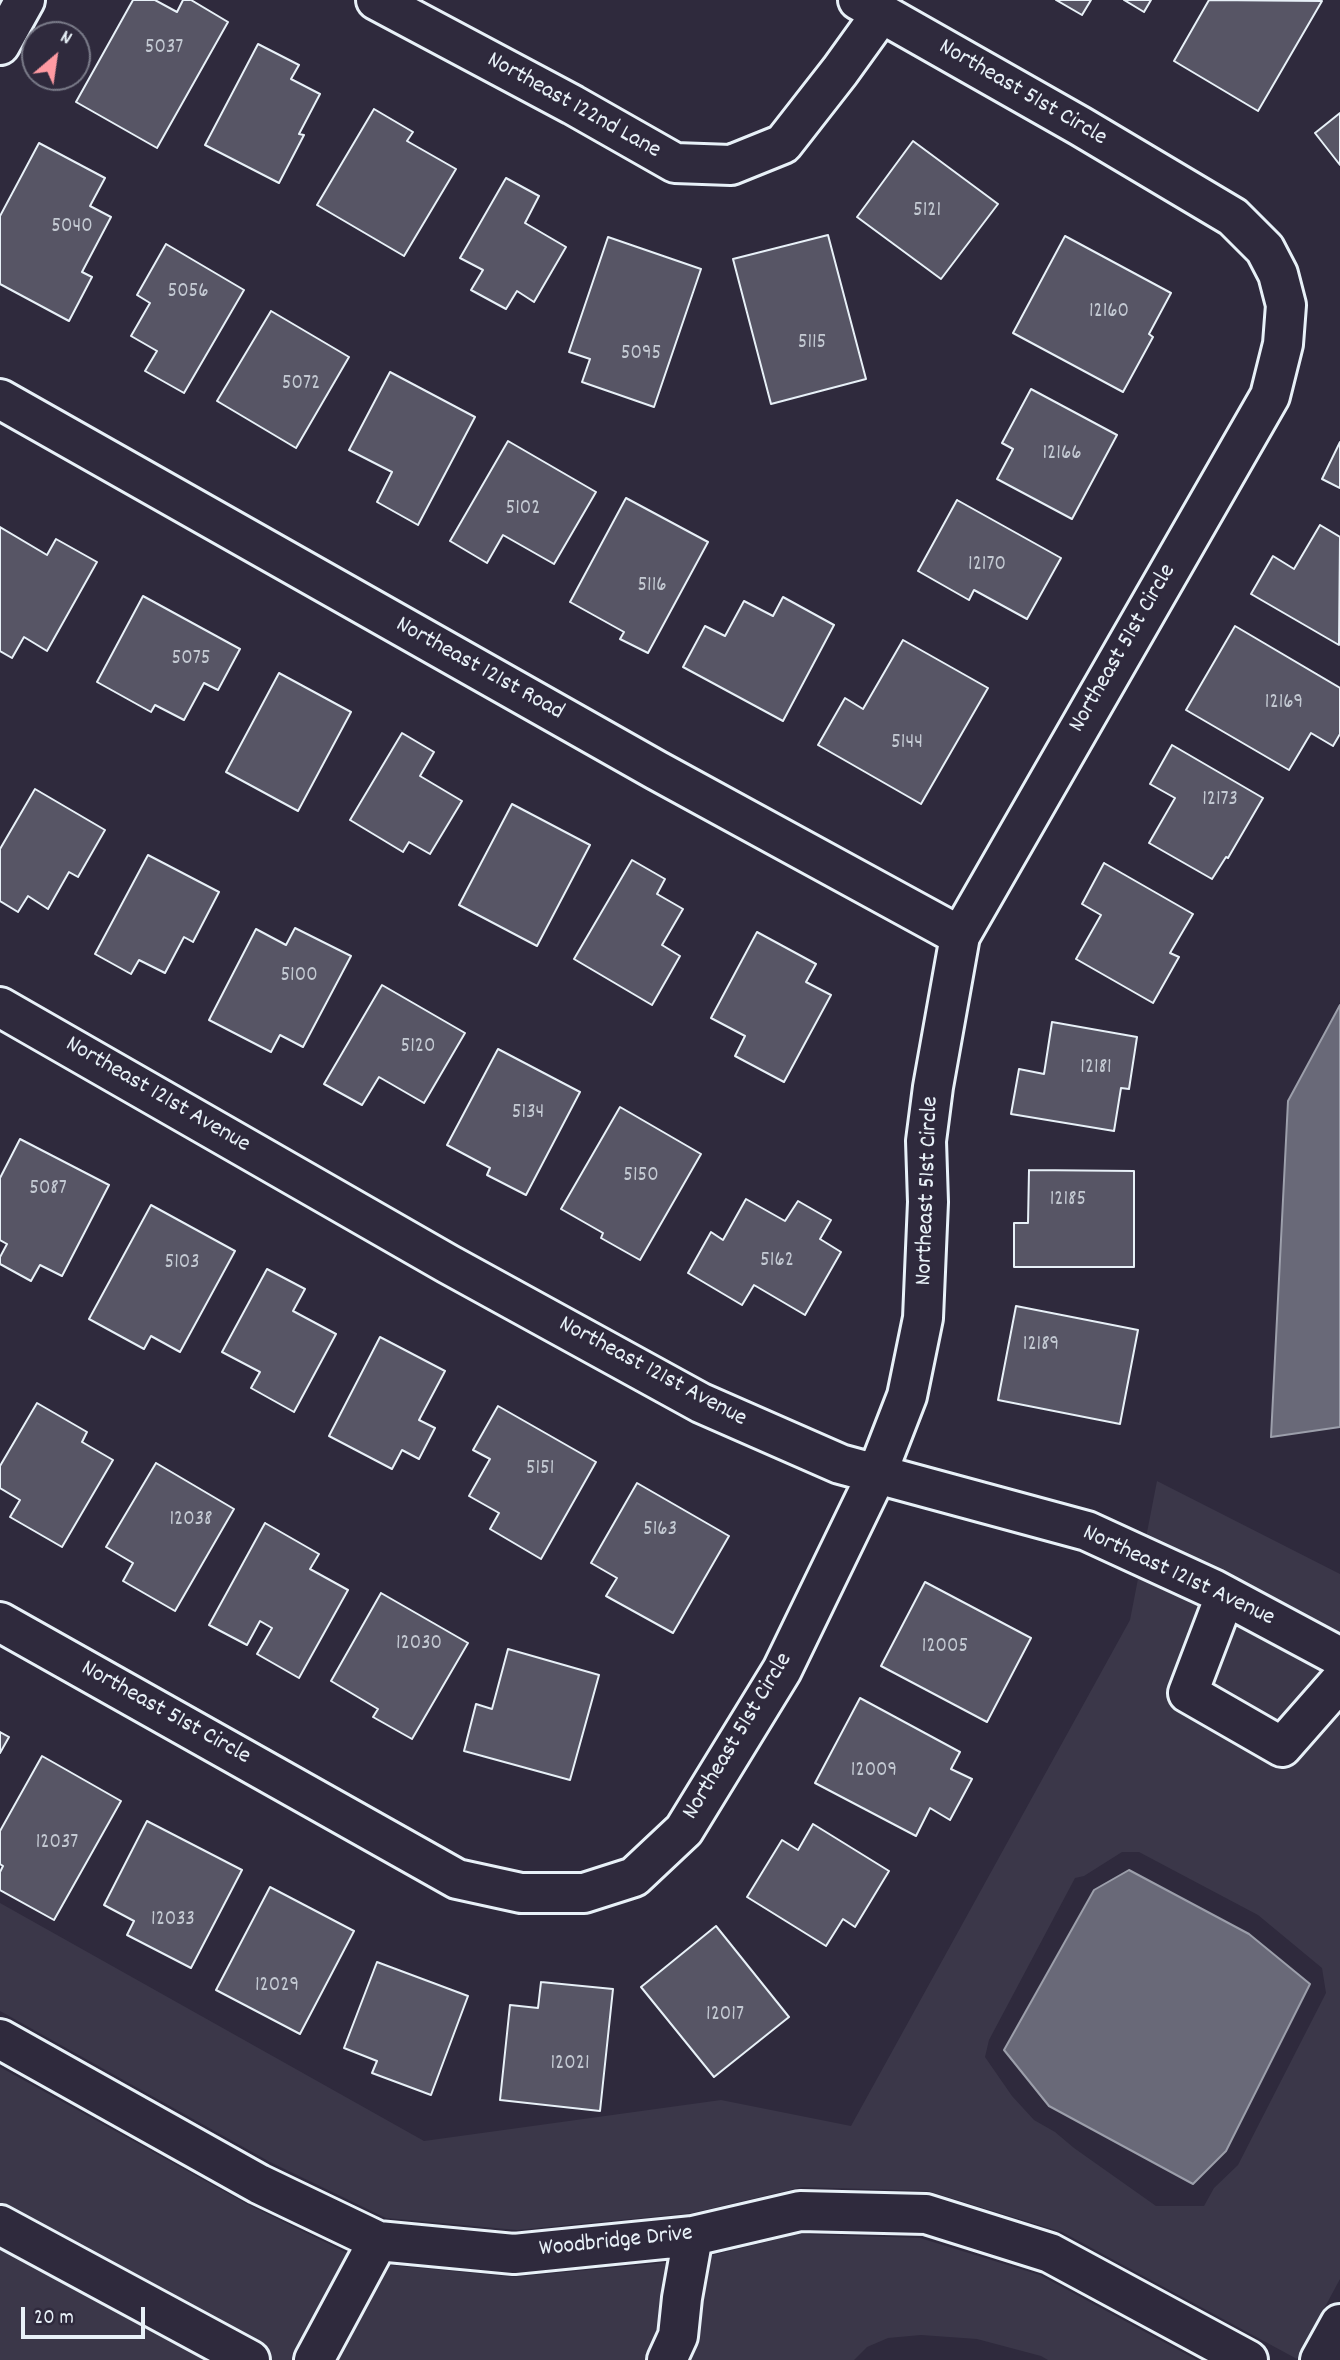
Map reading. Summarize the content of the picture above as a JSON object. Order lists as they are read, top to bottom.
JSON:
{
  "streets": {
    "street": [
      "Northeast 51st Circle",
      "Northeast 122nd Lane",
      "Northeast 121st Road",
      "Northeast 121st Avenue",
      "Woodbridge Drive"
    ]
  },
  "crossings": [
    ["Northeast 51st Circle", "Northeast 122nd Lane"],
    ["Northeast 51st Circle", "Northeast 121st Road"],
    ["Northeast 51st Circle", "Northeast 121st Avenue"]
  ],
  "house_numbers": [
    "5037",
    "5121",
    "5040",
    "5056",
    "12160",
    "5115",
    "5095",
    "5072",
    "12166",
    "5102",
    "12170",
    "5116",
    "5075",
    "12169",
    "5144",
    "12173",
    "5100",
    "5120",
    "12181",
    "5134",
    "5150",
    "5087",
    "12185",
    "5162",
    "5103",
    "12189",
    "5151",
    "12038",
    "5163",
    "12030",
    "12005",
    "12009",
    "12037",
    "12033",
    "12029",
    "12017",
    "12021"
  ],
  "scale_bar": "20 m",
  "north": "top right"
}
